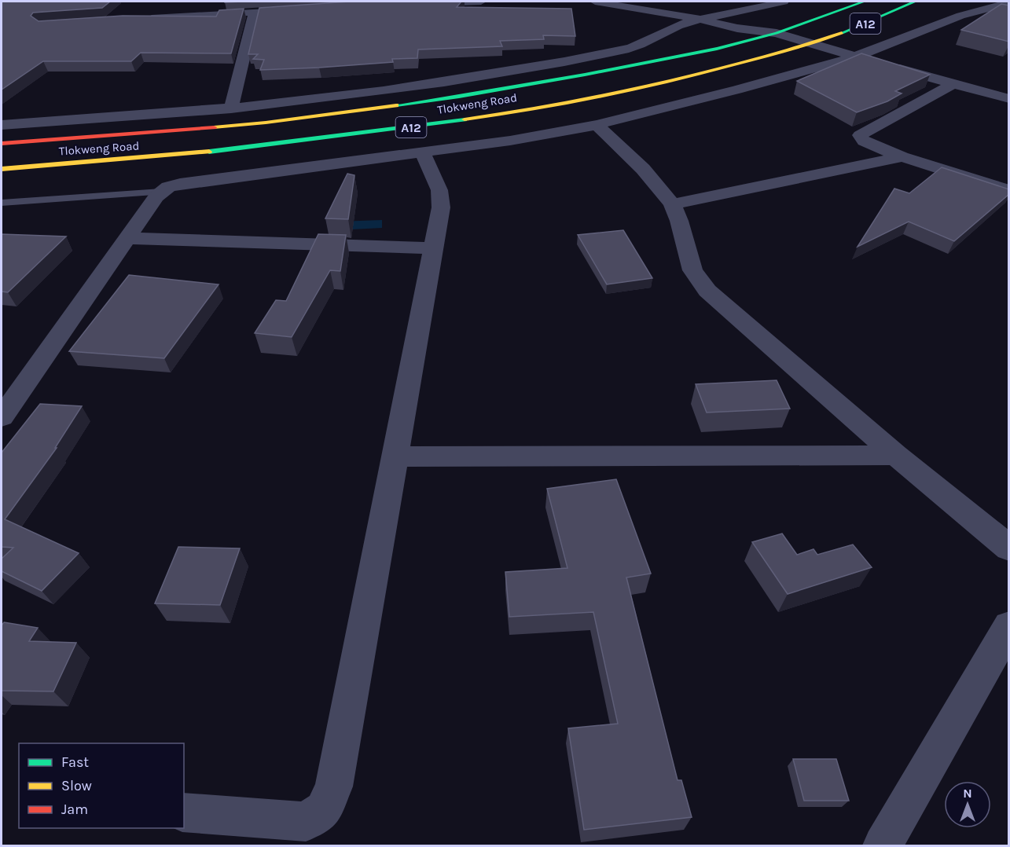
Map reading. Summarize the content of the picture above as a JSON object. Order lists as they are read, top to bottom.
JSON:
{
  "streets": {
    "main road": ["A12", "Tlokweng Road"]
  },
  "legend": ["Fast", "Slow", "Jam"],
  "north": "top"
}
